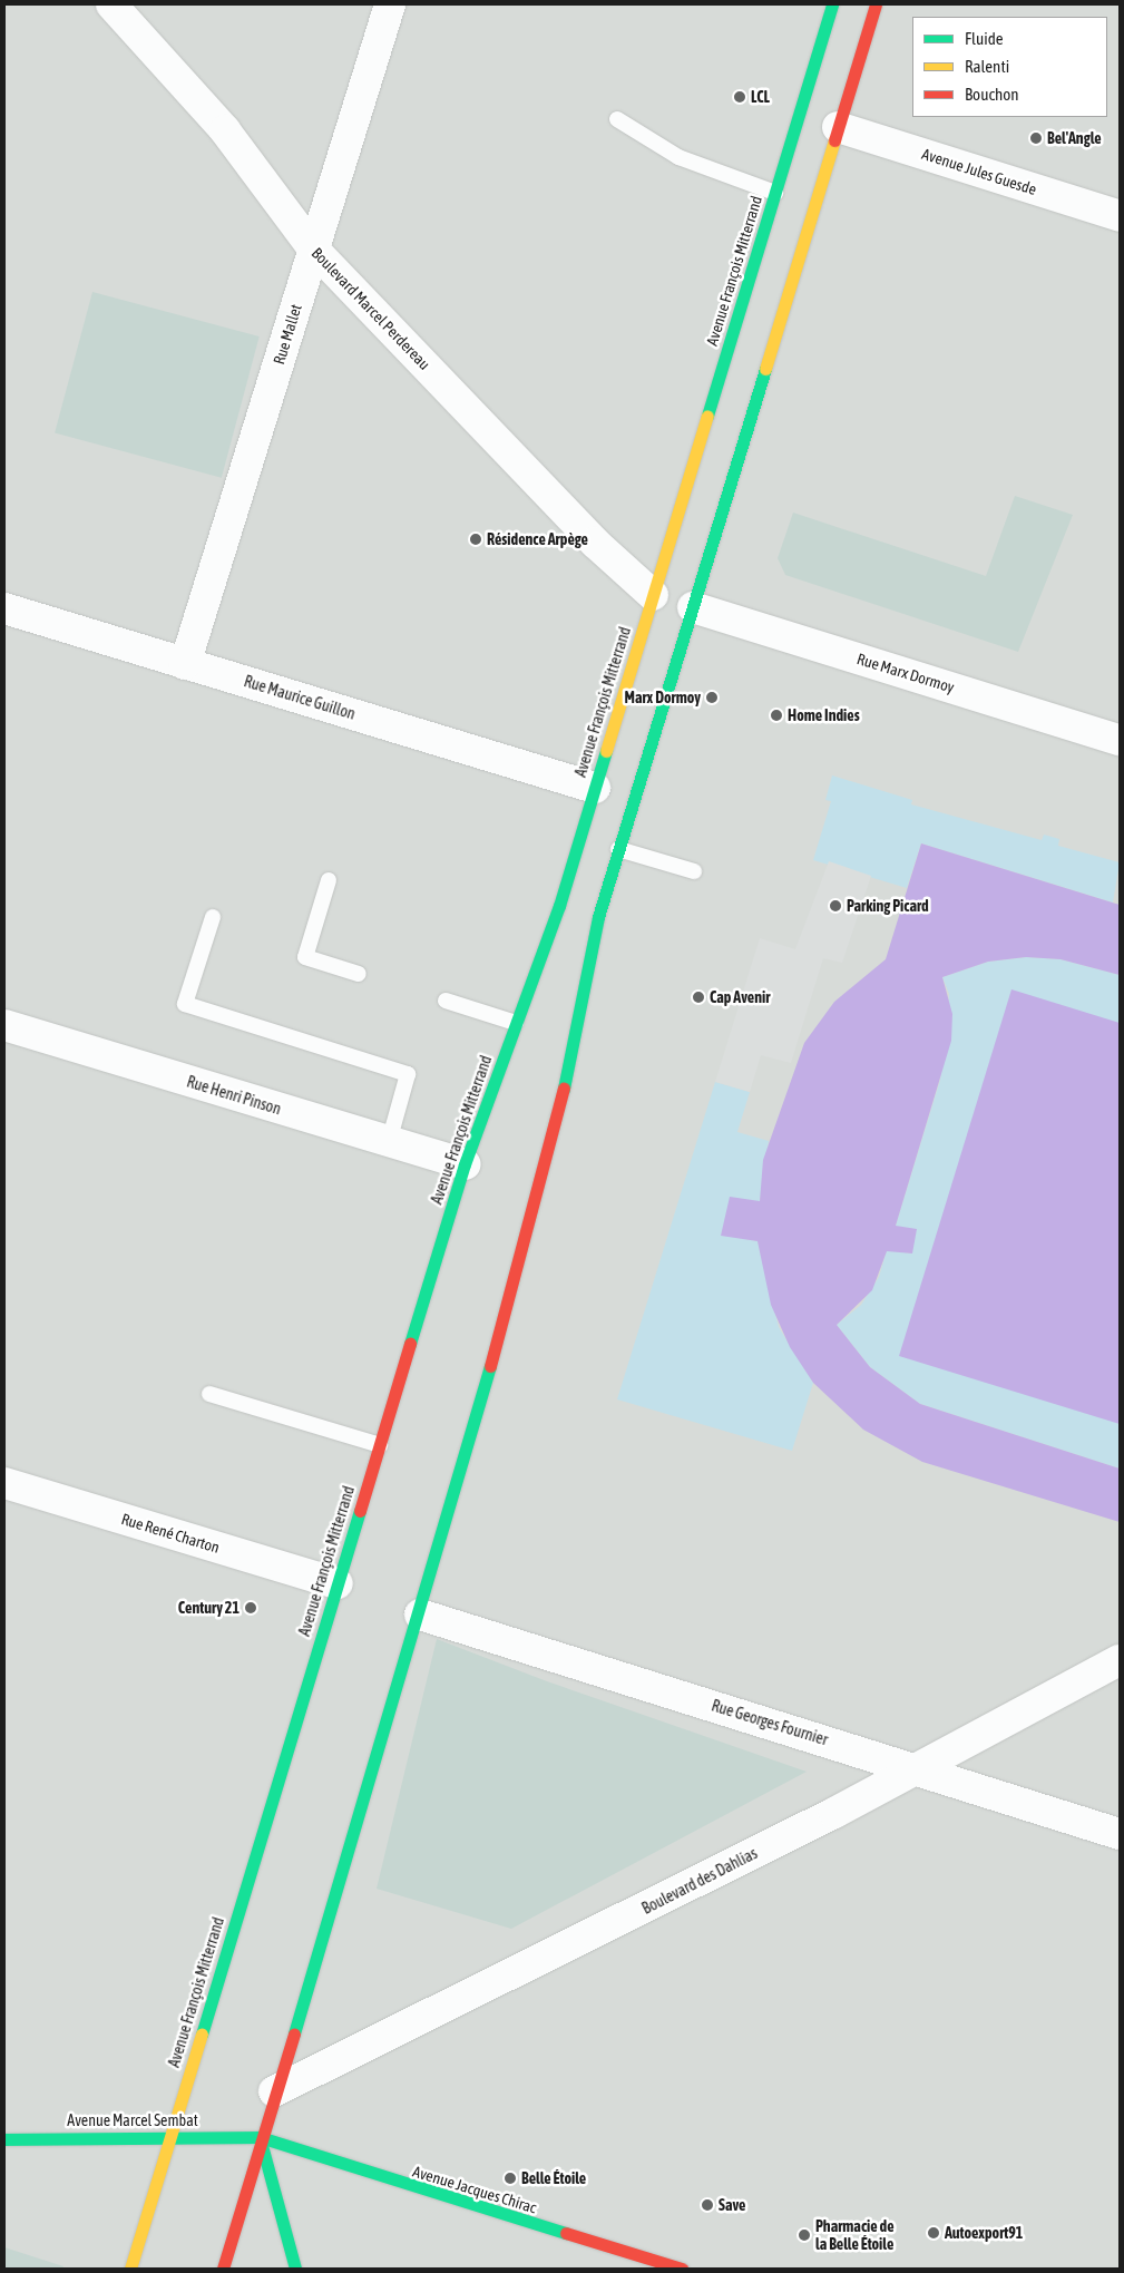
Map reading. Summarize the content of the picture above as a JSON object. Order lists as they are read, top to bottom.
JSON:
{
  "streets": {
    "main road": ["Avenue François Mitterrand", "Avenue Marcel Sembat", "Avenue Jacques Chirac"],
    "street": [
      "Avenue Jules Guesde",
      "Boulevard Marcel Perdereau",
      "Rue Mallet",
      "Rue Marx Dormoy",
      "Rue Maurice Guillon",
      "Rue Henri Pinson",
      "Rue René Charton",
      "Rue Georges Fournier",
      "Boulevard des Dahlias"
    ]
  },
  "crossings": [
    ["Avenue François Mitterrand", "Boulevard Marcel Perdereau"],
    ["Avenue François Mitterrand", "Rue Maurice Guillon"],
    ["Avenue François Mitterrand", "Rue Henri Pinson"],
    ["Avenue François Mitterrand", "Rue René Charton"],
    ["Avenue François Mitterrand", "Avenue Marcel Sembat"],
    ["Boulevard Marcel Perdereau", "Rue Mallet"],
    ["Rue Mallet", "Rue Maurice Guillon"],
    ["Rue Georges Fournier", "Boulevard des Dahlias"],
    ["Avenue Marcel Sembat", "Avenue Jacques Chirac"]
  ],
  "places": [
    "LCL",
    "Bel'Angle",
    "Résidence Arpège",
    "Marx Dormoy",
    "Home Indies",
    "Parking Picard",
    "Cap Avenir",
    "Century 21",
    "Belle Étoile",
    "Save",
    "Autoexport91",
    "Pharmacie de la Belle Étoile"
  ],
  "legend": ["Fluide", "Ralenti", "Bouchon"]
}
